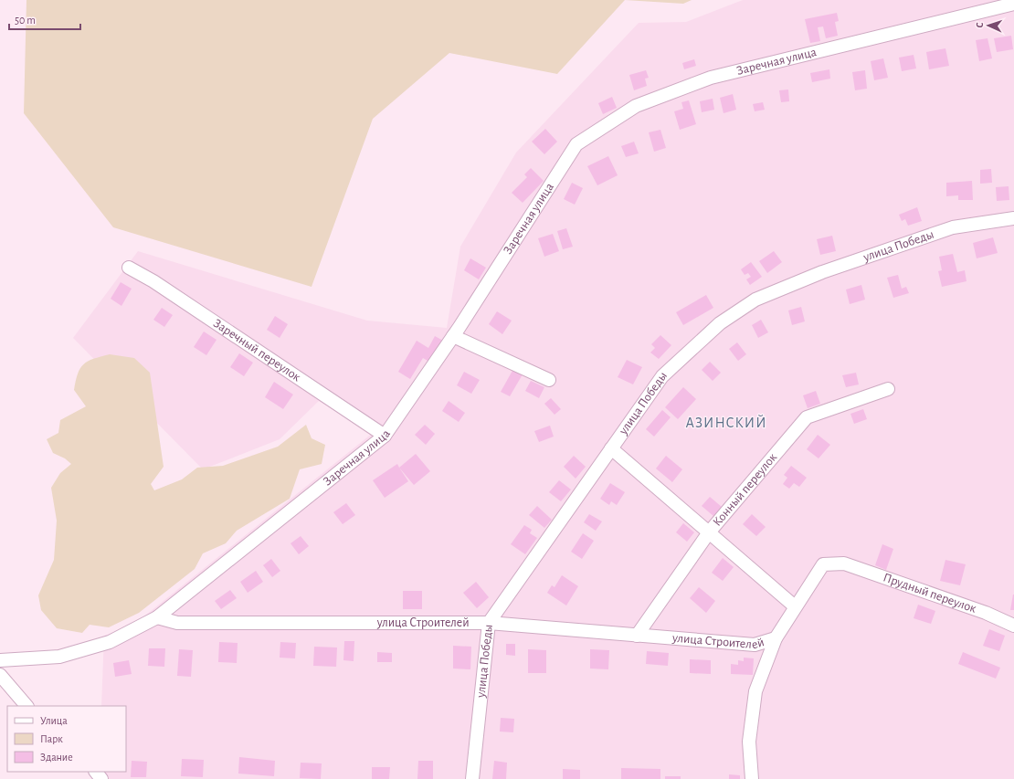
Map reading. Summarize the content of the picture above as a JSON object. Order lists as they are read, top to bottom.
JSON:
{
  "streets": {
    "street": [
      "Заречная улица",
      "улица Победы",
      "Заречный переулок",
      "Конный переулок",
      "Прудный переулок",
      "улица Строителей"
    ]
  },
  "crossings": [
    ["Заречная улица", "Заречный переулок"],
    ["Заречная улица", "улица Строителей"],
    ["улица Победы", "улица Строителей"],
    ["Конный переулок", "улица Строителей"]
  ],
  "districts": ["АЗИНСКИЙ"],
  "legend": ["Улица", "Парк", "Здание"],
  "scale_bar": "50 m",
  "north": "left"
}
